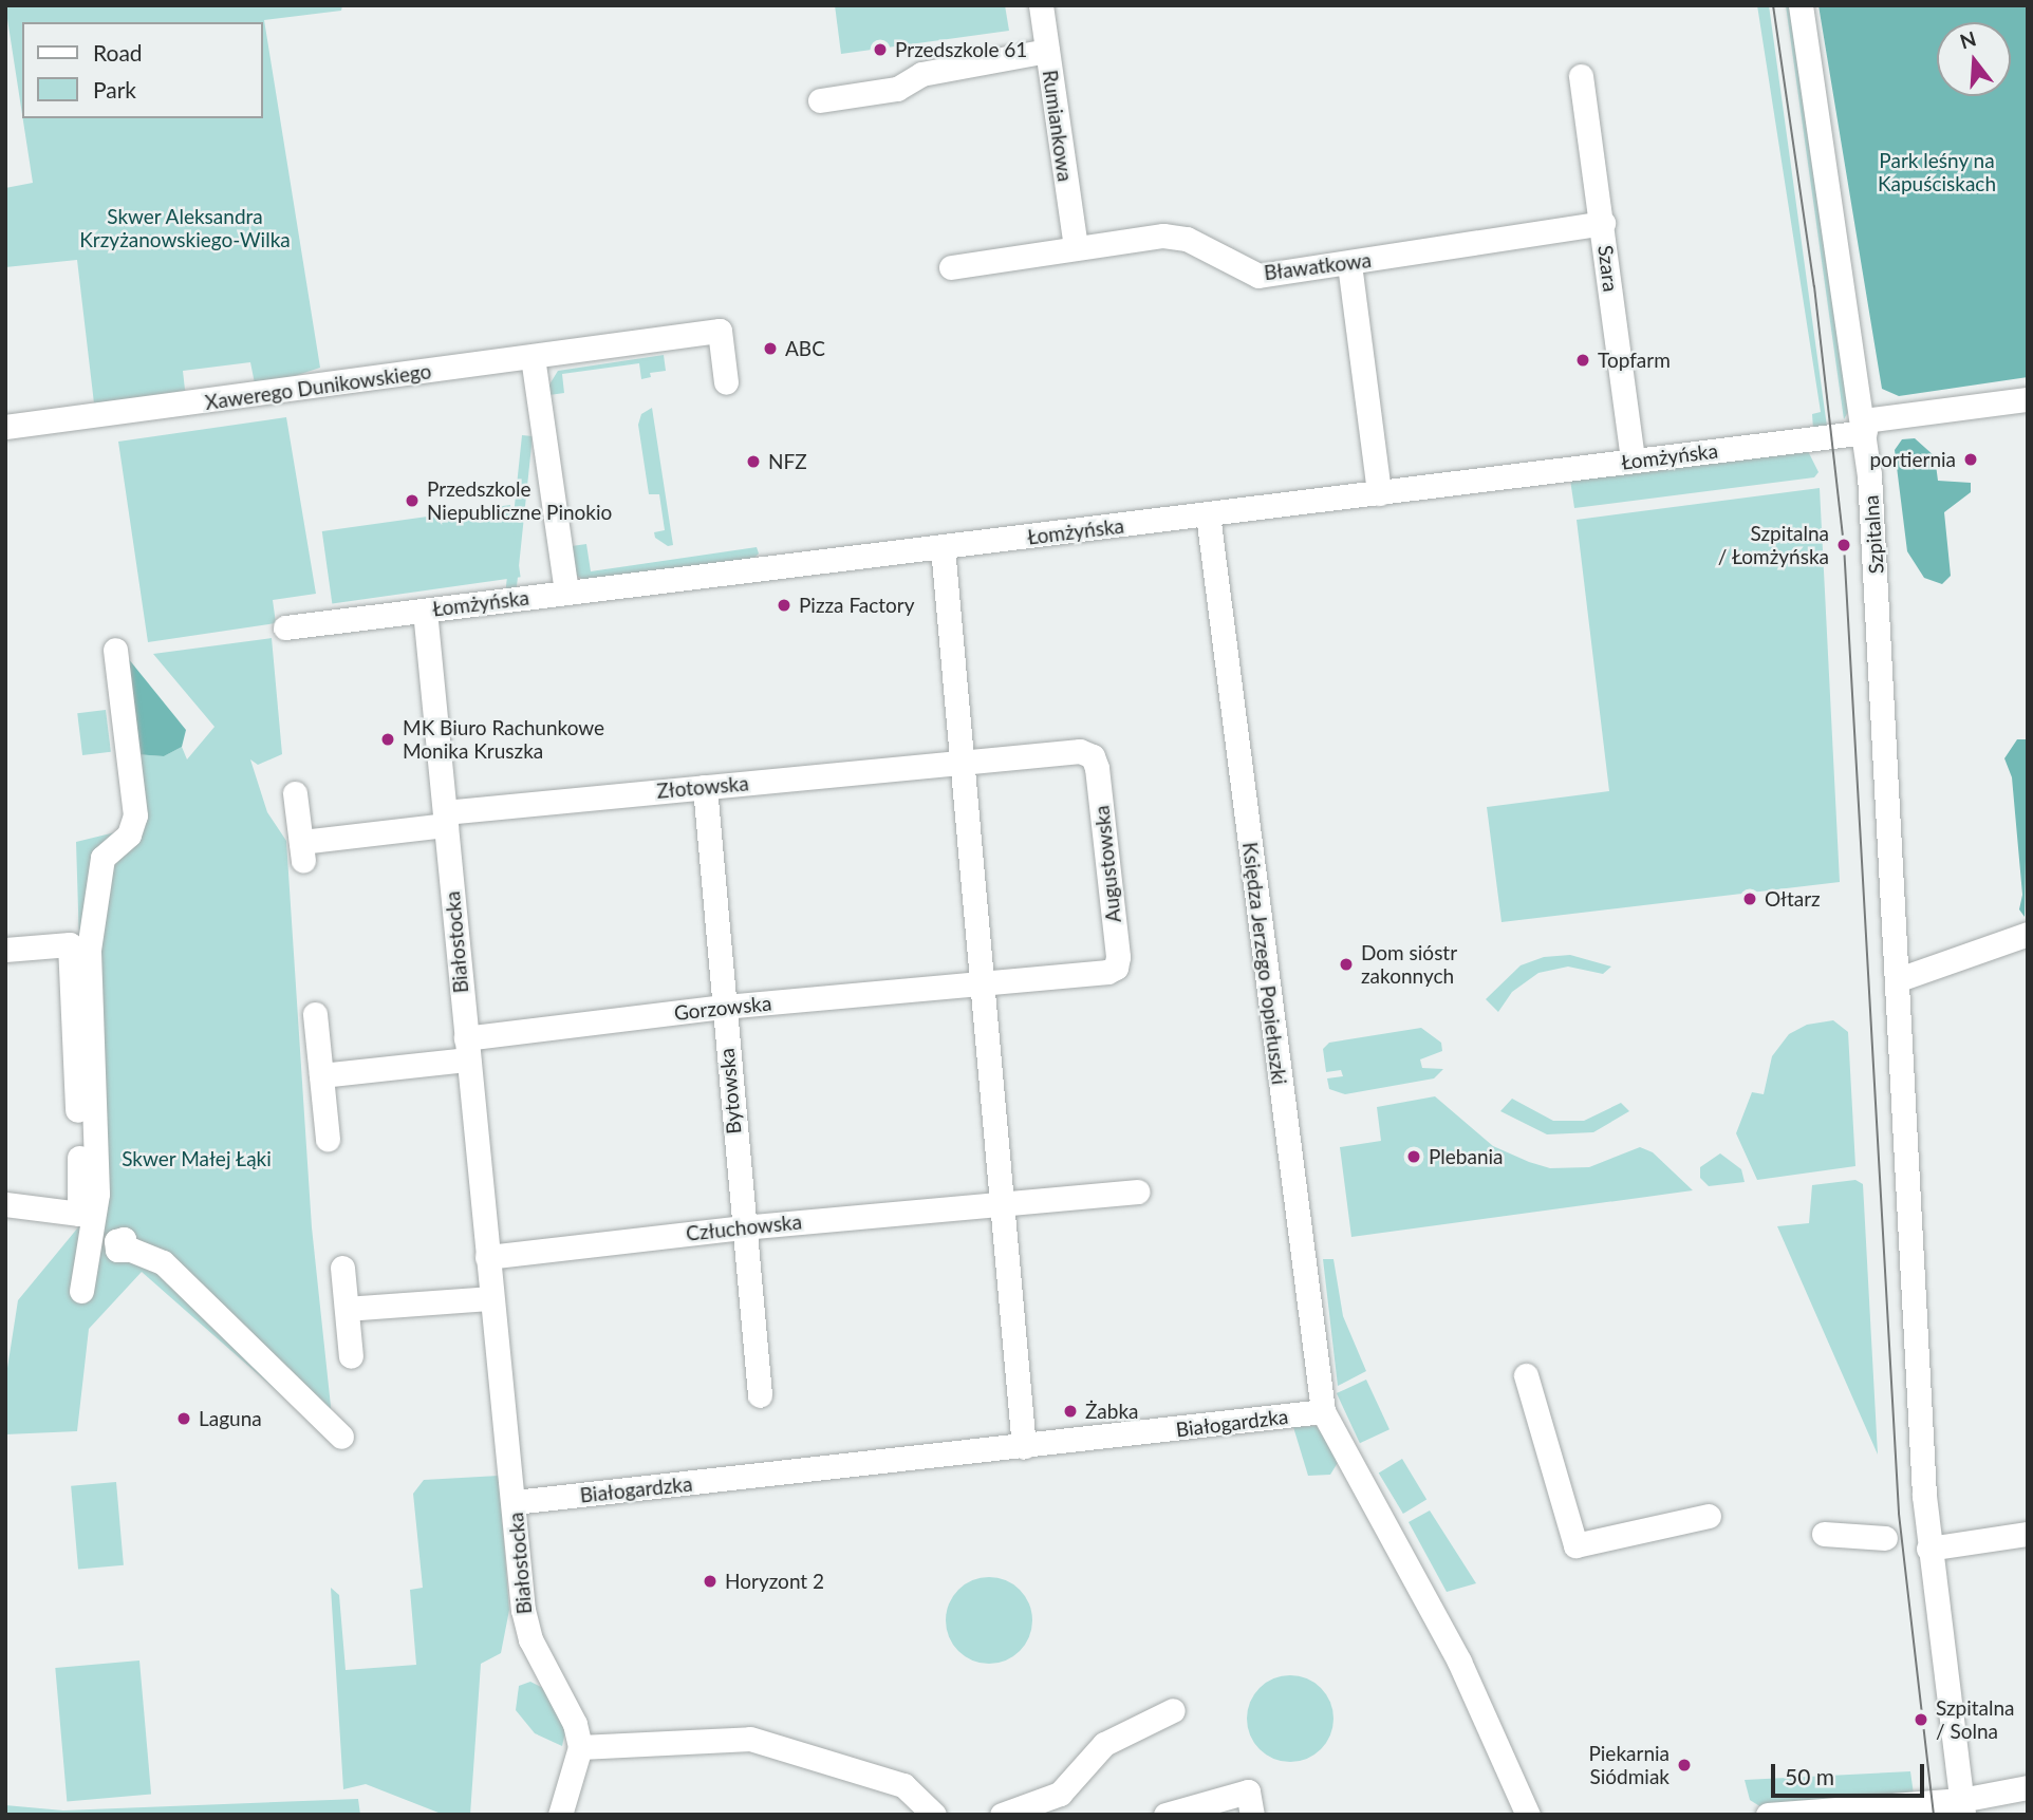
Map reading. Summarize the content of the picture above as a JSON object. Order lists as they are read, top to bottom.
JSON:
{
  "streets": {
    "street": [
      "Rumiankowa",
      "Bławatkowa",
      "Szara",
      "Xawerego Dunikowskiego",
      "Łomżyńska",
      "Szpitalna",
      "Złotowska",
      "Augustowska",
      "Białostocka",
      "Księdza Jerzego Popiełuszki",
      "Gorzowska",
      "Bytowska",
      "Człuchowska",
      "Białogardzka"
    ]
  },
  "crossings": [
    ["Rumiankowa", "Bławatkowa"],
    ["Bławatkowa", "Szara"],
    ["Szara", "Łomżyńska"],
    ["Łomżyńska", "Szpitalna"],
    ["Łomżyńska", "Białostocka"],
    ["Łomżyńska", "Księdza Jerzego Popiełuszki"],
    ["Złotowska", "Augustowska"],
    ["Złotowska", "Białostocka"],
    ["Złotowska", "Bytowska"],
    ["Augustowska", "Gorzowska"],
    ["Białostocka", "Gorzowska"],
    ["Białostocka", "Człuchowska"],
    ["Białostocka", "Białogardzka"],
    ["Księdza Jerzego Popiełuszki", "Białogardzka"],
    ["Gorzowska", "Bytowska"],
    ["Bytowska", "Człuchowska"]
  ],
  "parks": ["Park leśny na Kapuściskach", "Skwer Aleksandra Krzyżanowskiego-Wilka", "Skwer Małej Łąki"],
  "places": [
    "Przedszkole 61",
    "ABC",
    "Topfarm",
    "portiernia",
    "NFZ",
    "Przedszkole Niepubliczne Pinokio",
    "Szpitalna / Łomżyńska",
    "Pizza Factory",
    "MK Biuro Rachunkowe Monika Kruszka",
    "Ołtarz",
    "Dom sióstr zakonnych",
    "Plebania",
    "Żabka",
    "Laguna",
    "Horyzont 2",
    "Szpitalna / Solna",
    "Piekarnia Siódmiak"
  ],
  "legend": ["Road", "Park"],
  "scale_bar": "50 m",
  "north": "top"
}
